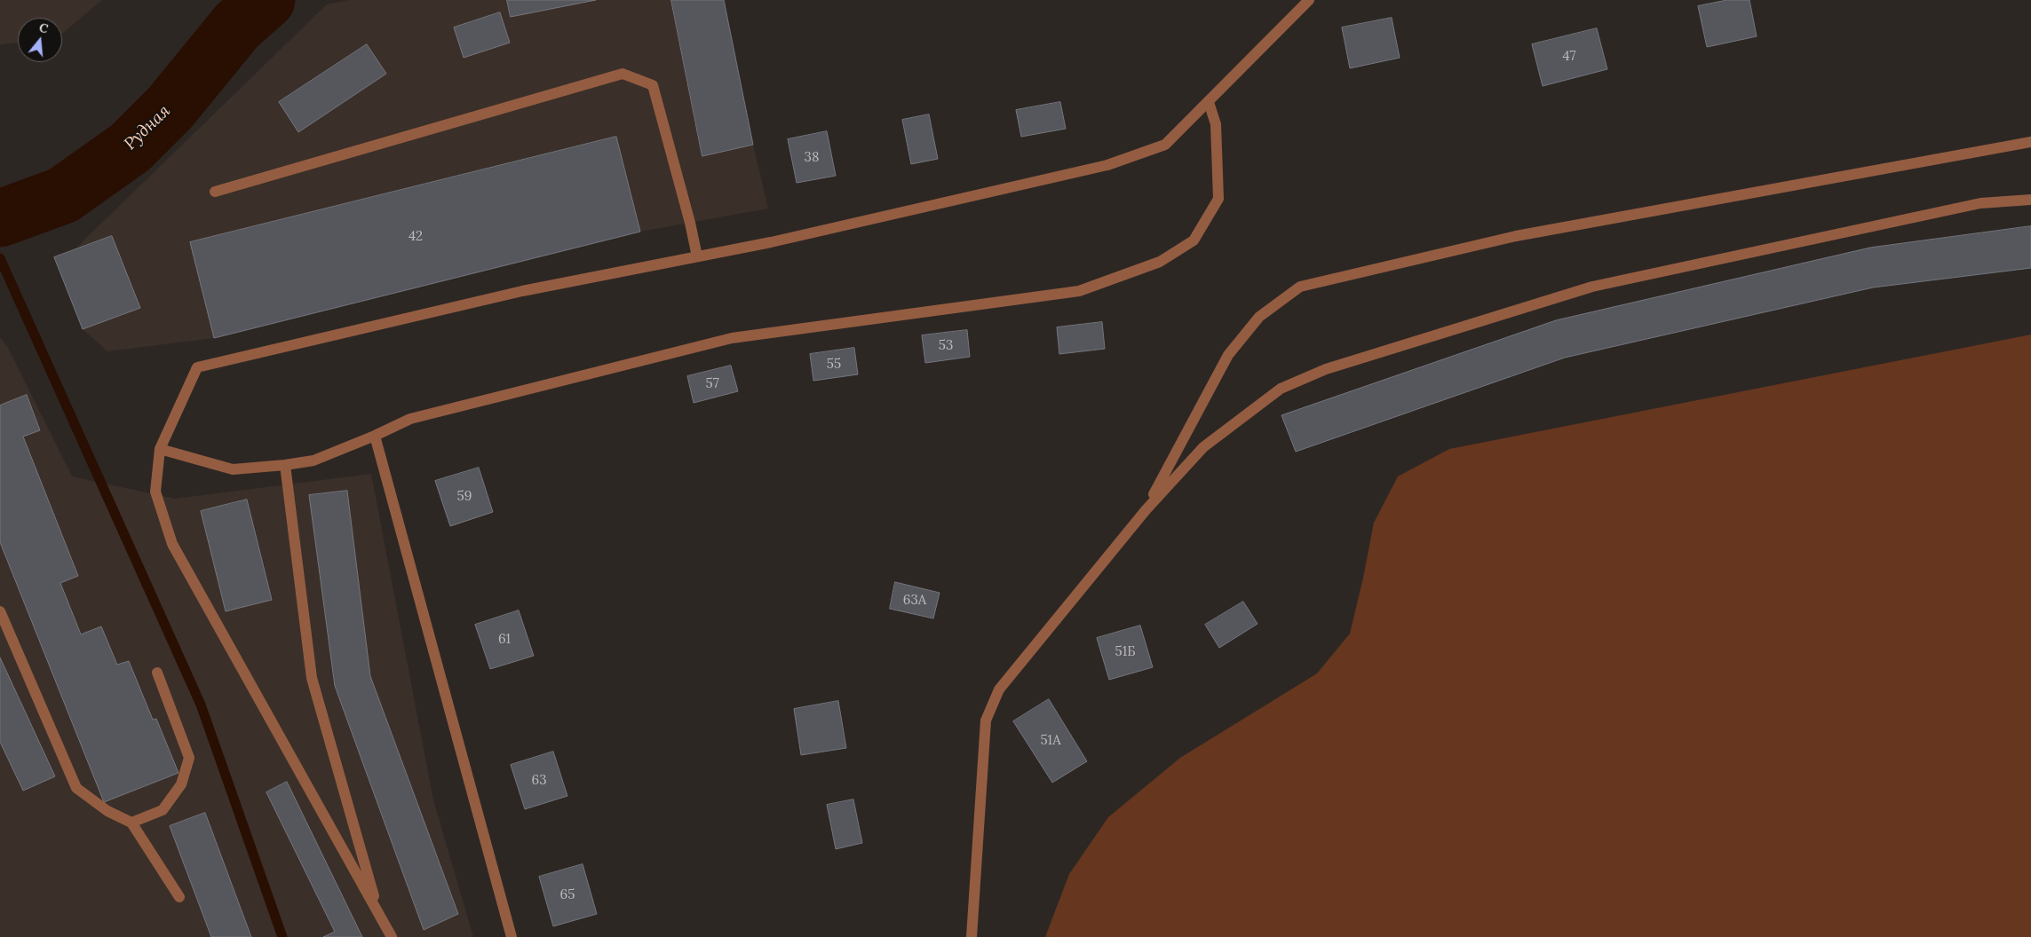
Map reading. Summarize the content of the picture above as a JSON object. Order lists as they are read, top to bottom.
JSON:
{
  "water": ["Рудная"],
  "house_numbers": [
    "47",
    "38",
    "42",
    "53",
    "55",
    "57",
    "59",
    "63А",
    "61",
    "51Б",
    "51А",
    "63",
    "65"
  ],
  "north": "top"
}
